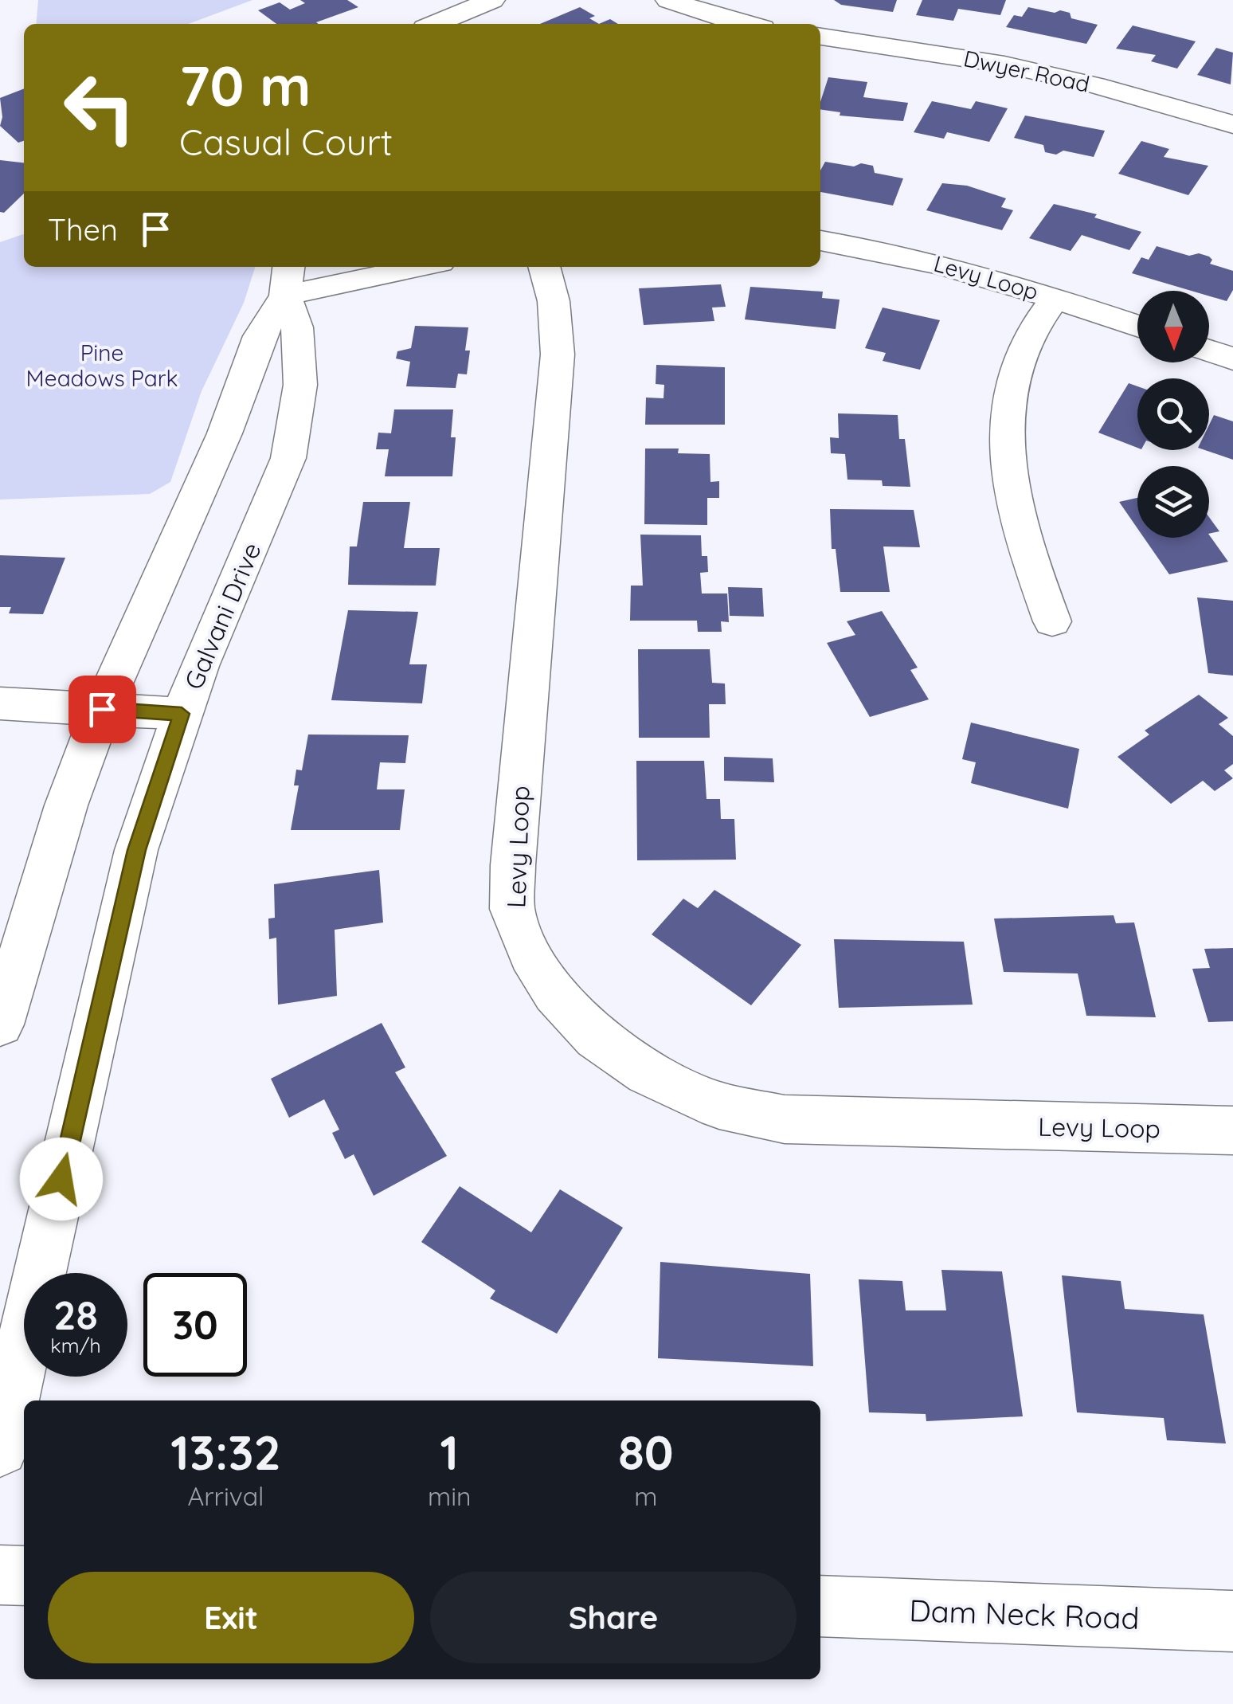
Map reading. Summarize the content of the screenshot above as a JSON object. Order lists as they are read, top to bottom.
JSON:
{
  "streets": {
    "street": [
      "Dwyer Road",
      "Levy Loop",
      "Galvani Drive",
      "Dam Neck Road"
    ]
  },
  "parks": ["Pine Meadows Park"],
  "north": "bottom",
  "page": {
    "turn": ["70 m", "Casual Court"],
    "then": "Then",
    "speed": "28 km/h",
    "limit": "30",
    "eta": [
      "13:32",
      "Arrival",
      "1",
      "min",
      "80",
      "m"
    ],
    "buttons": ["Exit", "Share"]
  }
}
